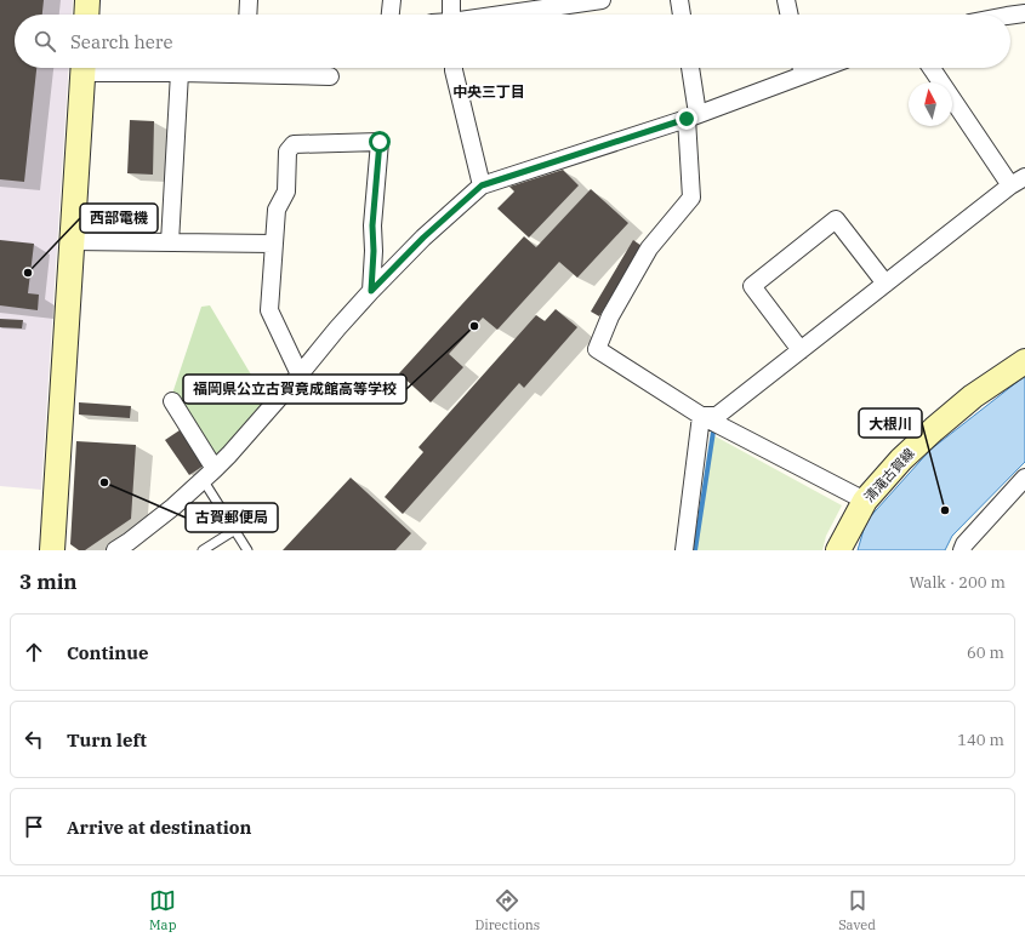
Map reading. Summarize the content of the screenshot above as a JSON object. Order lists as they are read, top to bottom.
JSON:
{
  "streets": {
    "street": ["清滝古賀線"]
  },
  "districts": ["中央三丁目"],
  "places": [
    "西部電機",
    "福岡県公立古賀竟成館高等学校",
    "古賀郵便局",
    "大根川"
  ],
  "north": "top",
  "page": {
    "search": "Search here",
    "heading": ["3 min", "Walk · 200 m"],
    "list": [
      ["Continue", "60 m"],
      ["Turn left", "140 m"],
      "Arrive at destination"
    ],
    "nav": ["Map", "Directions", "Saved"]
  }
}
